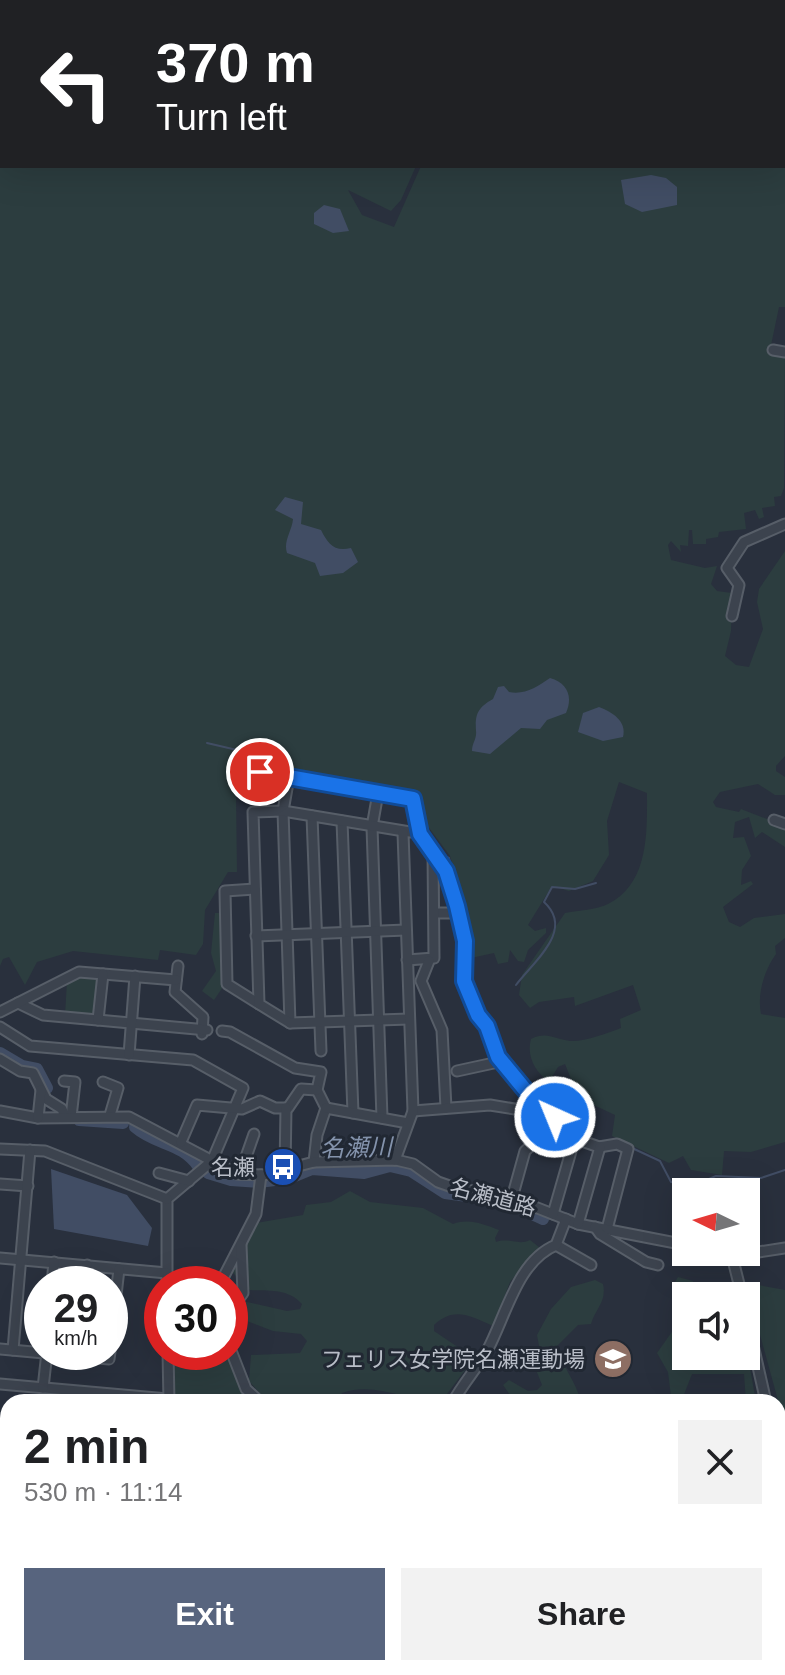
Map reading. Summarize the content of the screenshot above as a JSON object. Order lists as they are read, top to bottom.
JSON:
{
  "streets": {
    "street": ["名瀬道路"]
  },
  "water": ["名瀬川"],
  "places": {
    "bus stop": ["名瀬"],
    "school or university": ["フェリス女学院名瀬運動場"]
  },
  "north": "left",
  "page": {
    "turn": ["370 m", "Turn left"],
    "speed": "29 km/h",
    "limit": "30",
    "heading": ["2 min", "530 m · 11:14"],
    "buttons": ["Exit", "Share"]
  }
}
